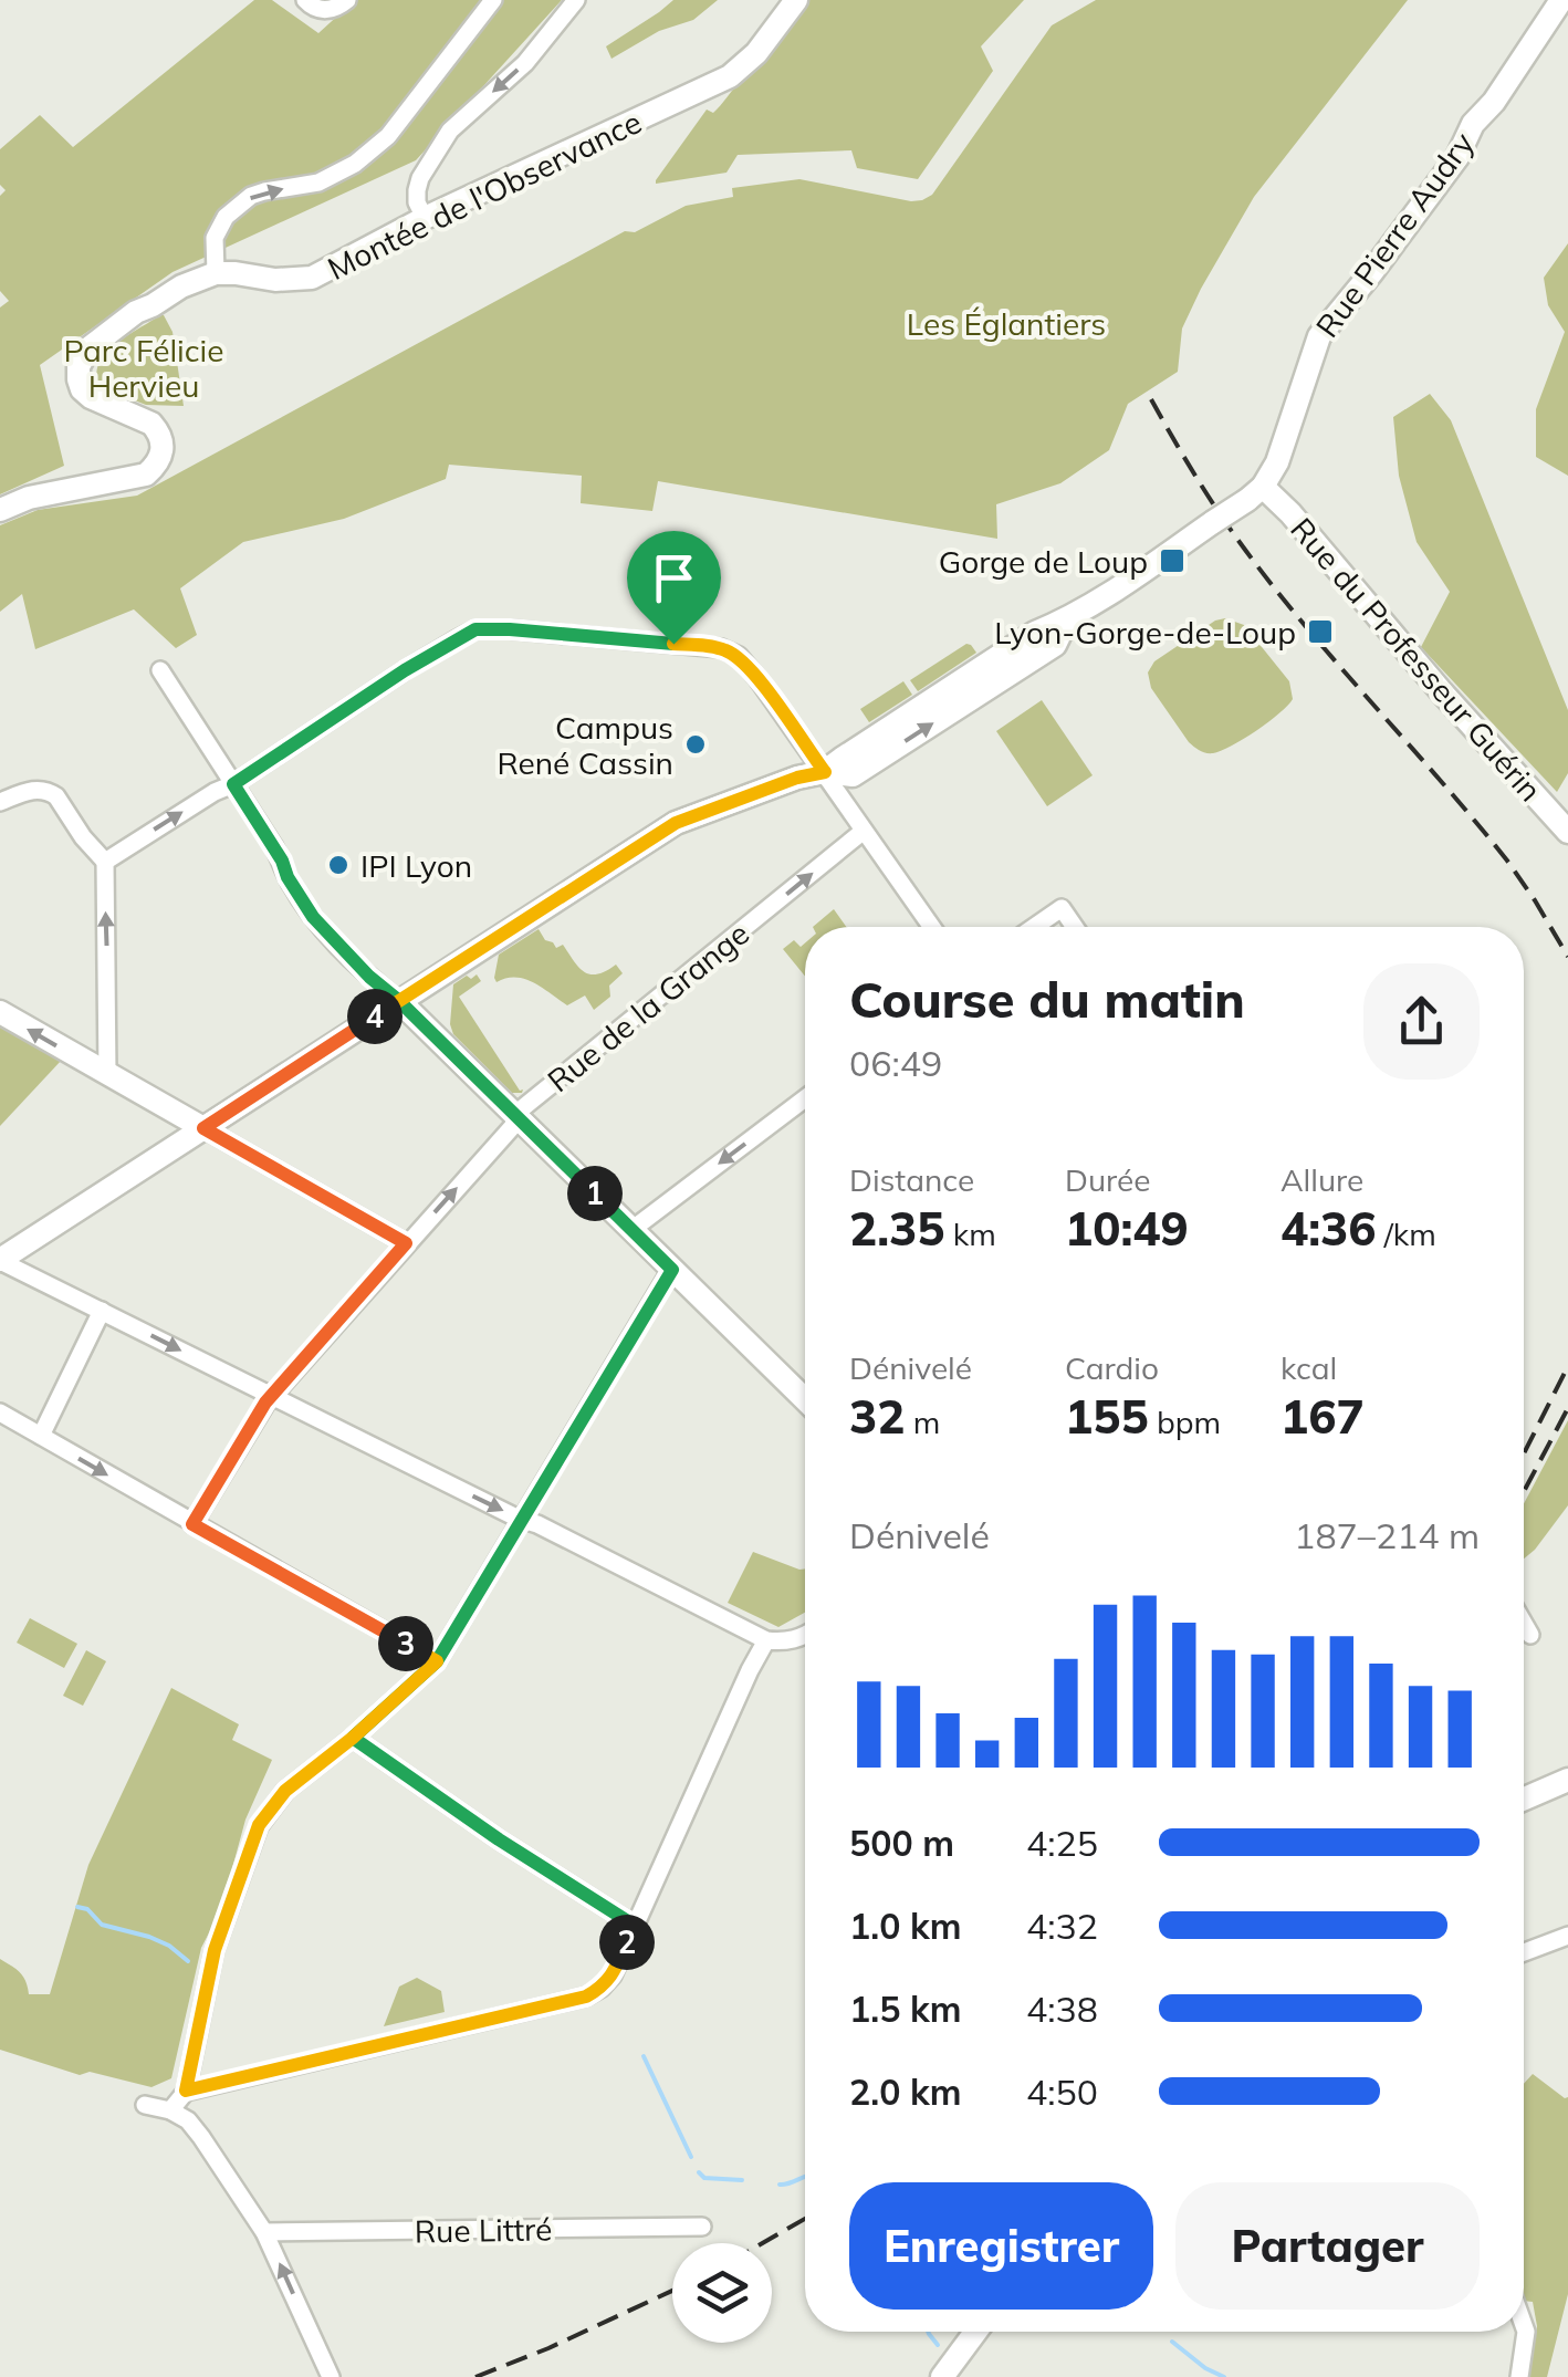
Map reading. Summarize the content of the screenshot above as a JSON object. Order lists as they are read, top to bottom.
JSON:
{
  "streets": {
    "street": [
      "Montée de l'Observance",
      "Rue Pierre Audry",
      "Rue du Professeur Guérin",
      "Rue de la Grange",
      "Rue Littré"
    ]
  },
  "crossings": [
    ["Rue Pierre Audry", "Rue du Professeur Guérin"]
  ],
  "parks": ["Les Églantiers", "Parc Félicie Hervieu"],
  "places": {
    "transit": ["Gorge de Loup", "Lyon-Gorge-de-Loup"],
    "other": ["Campus René Cassin", "IPI Lyon"]
  },
  "page": {
    "heading": ["Course du matin", "06:49"],
    "pins": [
      "4",
      "1",
      "3",
      "2"
    ],
    "stats": [
      ["Distance", "2.35 km"],
      ["Durée", "10:49"],
      ["Allure", "4:36 /km"],
      ["Dénivelé", "32 m"],
      ["Cardio", "155 bpm"],
      ["kcal", "167"]
    ],
    "chart": ["Dénivelé", "187–214 m"],
    "list": [
      {
        "name": "500 m",
        "note": "4:25"
      },
      {
        "name": "1.0 km",
        "note": "4:32"
      },
      {
        "name": "1.5 km",
        "note": "4:38"
      },
      {
        "name": "2.0 km",
        "note": "4:50"
      }
    ],
    "buttons": ["Enregistrer", "Partager"]
  }
}
